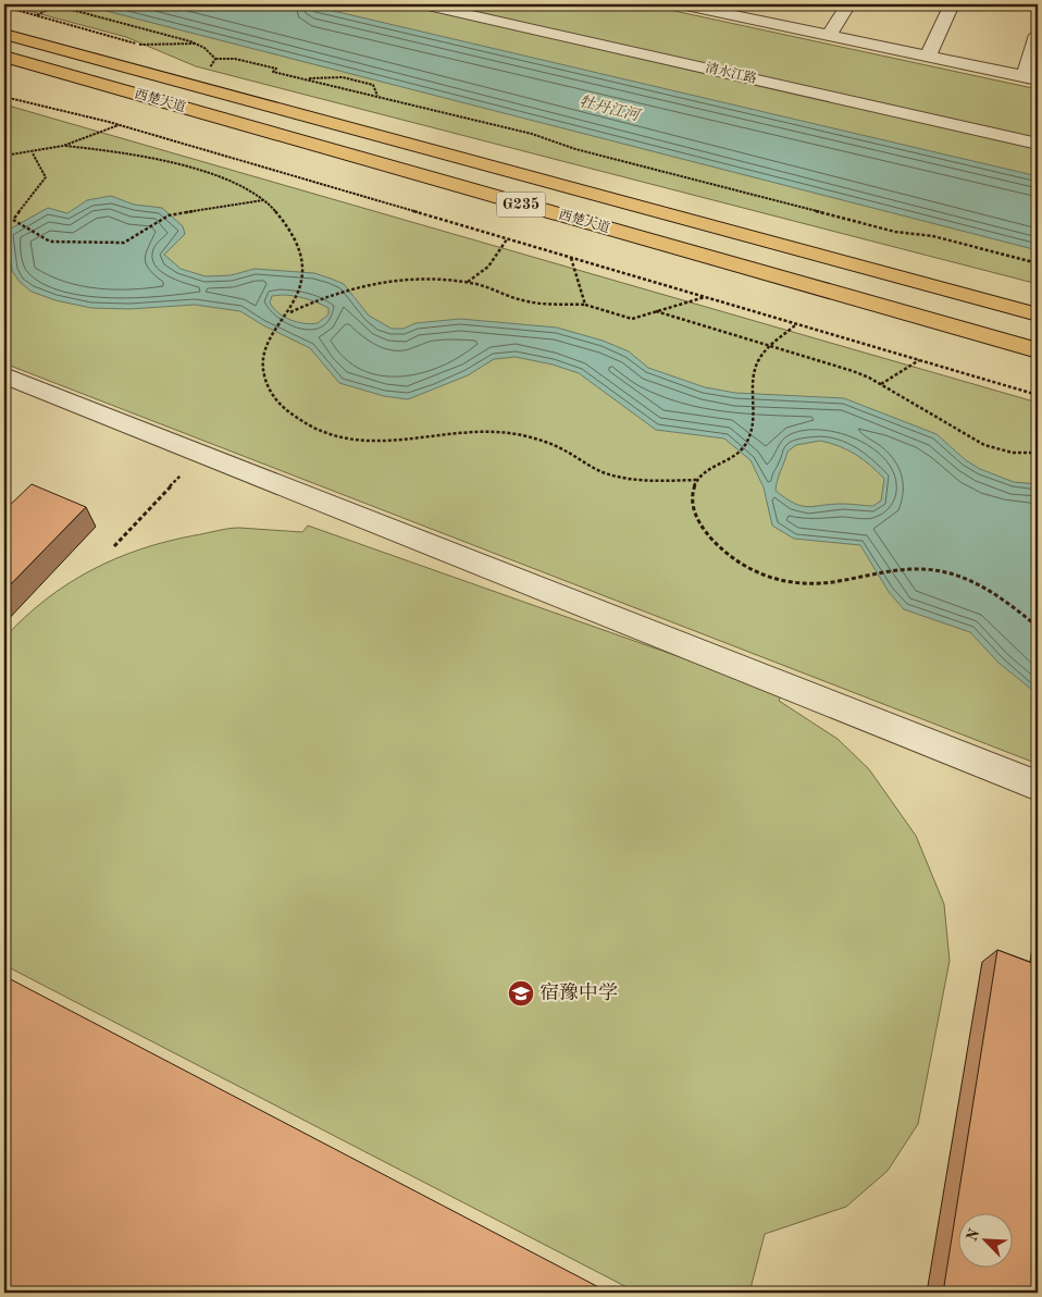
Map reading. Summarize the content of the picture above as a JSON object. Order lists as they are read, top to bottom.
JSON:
{
  "streets": {
    "highway": ["西楚大道", "G235"],
    "street": ["清水江路"]
  },
  "water": ["牡丹江河"],
  "places": {
    "school or university": ["宿豫中学"]
  },
  "north": "top left"
}
